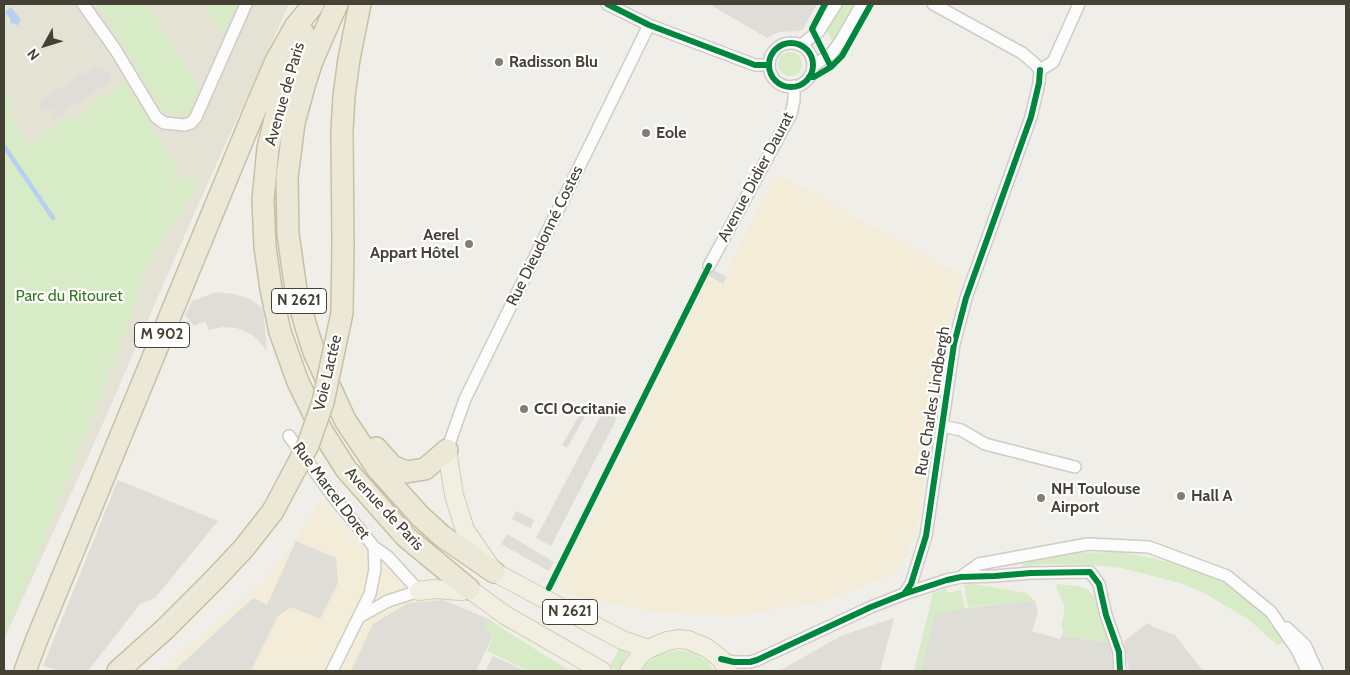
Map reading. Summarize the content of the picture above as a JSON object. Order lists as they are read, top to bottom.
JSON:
{
  "streets": {
    "highway": [
      "Avenue de Paris",
      "N 2621",
      "M 902",
      "Voie Lactée"
    ],
    "street": [
      "Avenue Didier Daurat",
      "Rue Dieudonné Costes",
      "Rue Charles Lindbergh",
      "Rue Marcel Doret"
    ]
  },
  "crossings": [
    ["Avenue de Paris", "M 902"]
  ],
  "parks": ["Parc du Ritouret"],
  "places": [
    "Radisson Blu",
    "Eole",
    "Aerel Appart Hôtel",
    "CCI Occitanie",
    "Hall A",
    "NH Toulouse Airport"
  ],
  "north": "bottom left"
}
